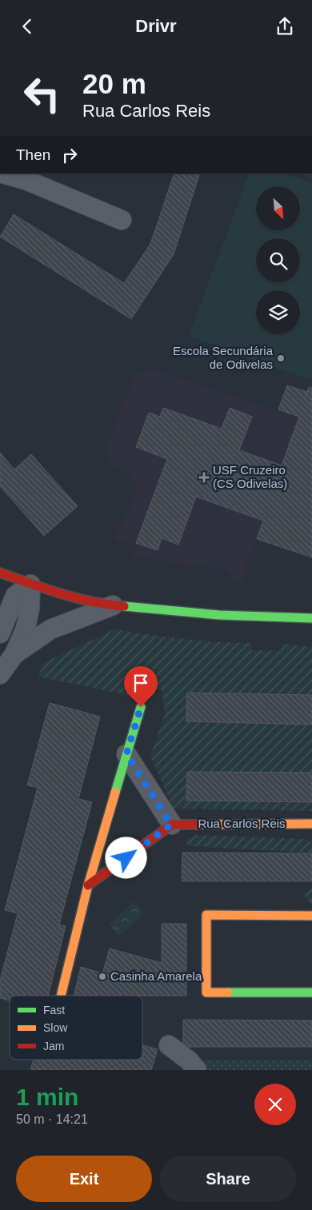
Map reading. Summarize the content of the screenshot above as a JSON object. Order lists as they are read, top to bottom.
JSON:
{
  "streets": {
    "street": ["Rua Carlos Reis"]
  },
  "places": {
    "other": ["Escola Secundária de Odivelas", "Casinha Amarela"],
    "health": ["USF Cruzeiro (CS Odivelas)"]
  },
  "legend": ["Fast", "Slow", "Jam"],
  "north": "bottom right",
  "page": {
    "header": "Drivr",
    "turn": ["20 m", "Rua Carlos Reis"],
    "then": "Then",
    "heading": ["1 min", "50 m · 14:21"],
    "buttons": ["Exit", "Share"]
  }
}
